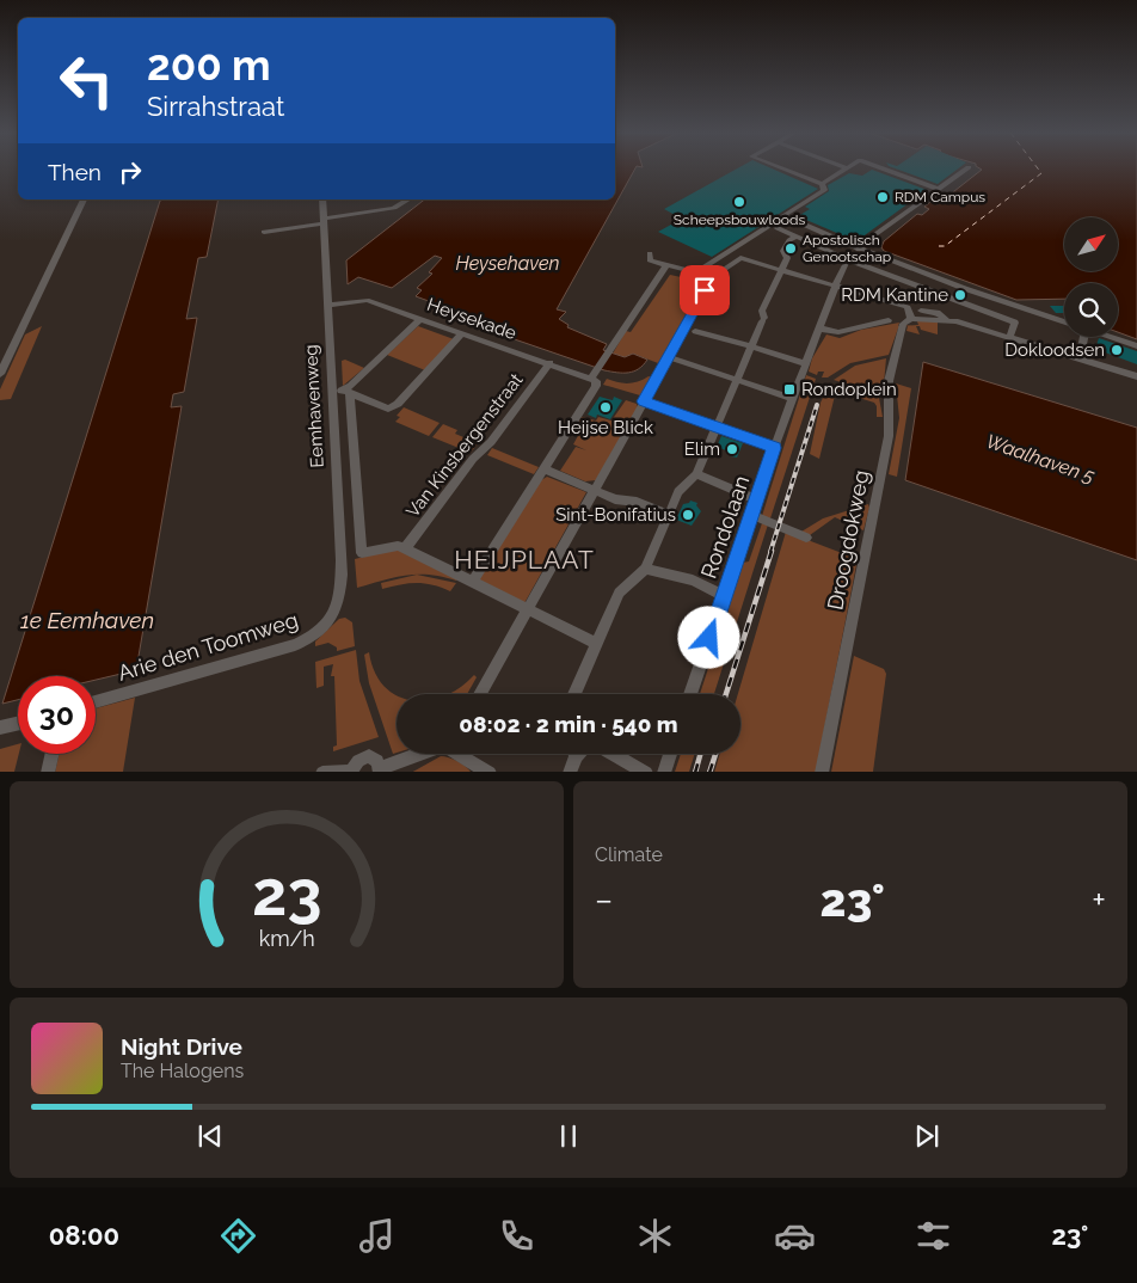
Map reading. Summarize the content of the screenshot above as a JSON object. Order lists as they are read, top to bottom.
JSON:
{
  "streets": {
    "street": [
      "Heysekade",
      "Eemhavenweg",
      "Van Kinsbergenstraat",
      "Rondolaan",
      "Droogdokweg",
      "Arie den Toomweg"
    ]
  },
  "crossings": [
    ["Heysekade", "Eemhavenweg"],
    ["Heysekade", "Van Kinsbergenstraat"],
    ["Eemhavenweg", "Arie den Toomweg"]
  ],
  "districts": ["HEIJPLAAT"],
  "water": ["Heysehaven", "Waalhaven 5", "1e Eemhaven"],
  "places": {
    "other": [
      "RDM Campus",
      "Scheepsbouwloods",
      "Apostolisch Genootschap",
      "RDM Kantine",
      "Dokloodsen",
      "Heijse Blick",
      "Elim",
      "Sint-Bonifatius"
    ],
    "transit": ["Rondoplein"]
  },
  "north": "top right",
  "page": {
    "turn": ["200 m", "Sirrahstraat"],
    "then": "Then",
    "limit": "30",
    "trip": "08:02 · 2 min · 540 m",
    "tile": "Climate",
    "heat": ["−", "23°", "+"],
    "song": ["Night Drive", "The Halogens"],
    "tabs": ["08:00", "23°"],
    "gauge": ["23", "km/h"]
  }
}
